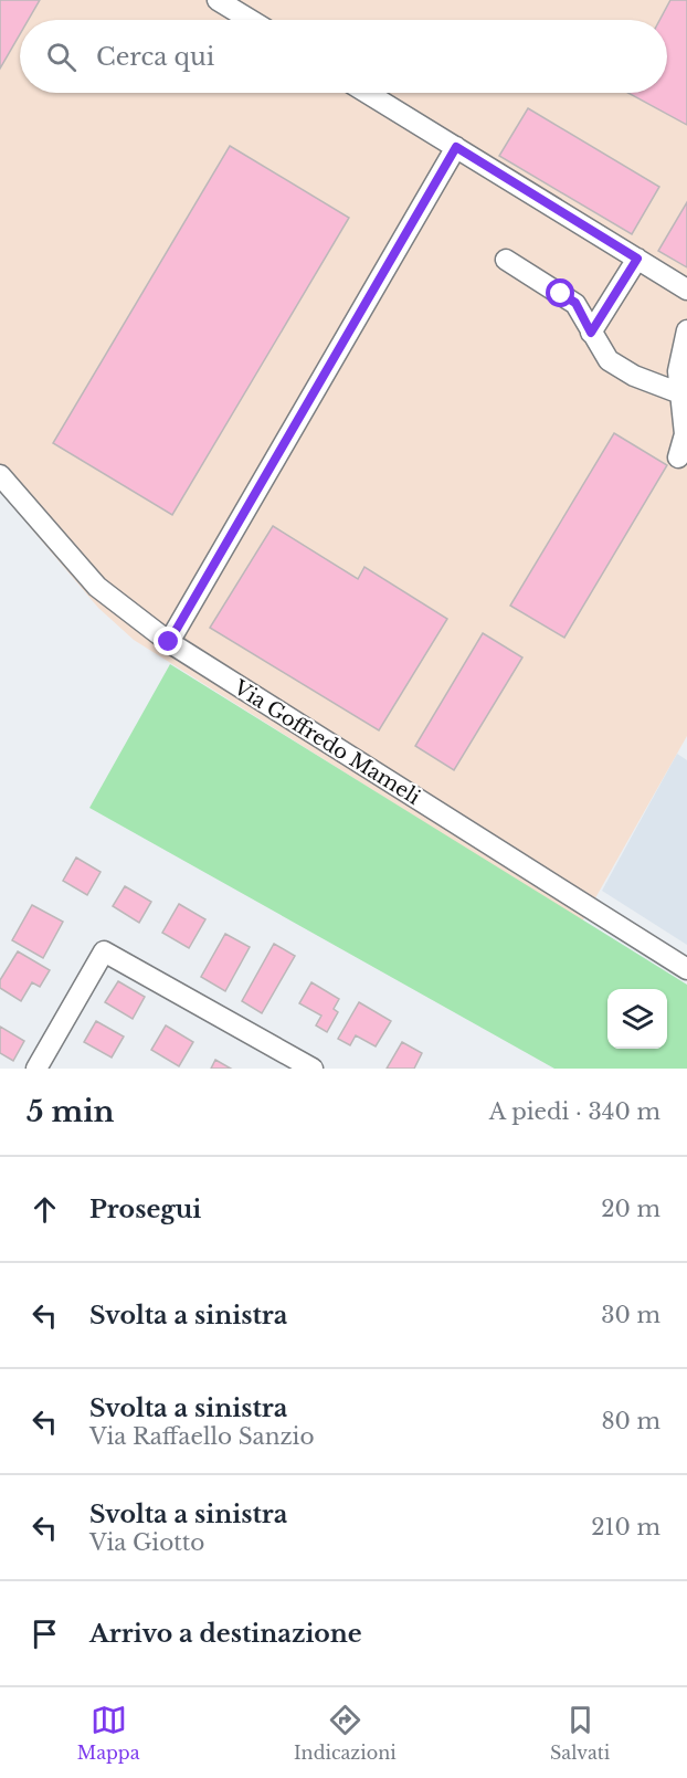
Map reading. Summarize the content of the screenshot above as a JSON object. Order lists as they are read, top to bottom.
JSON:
{
  "streets": {
    "street": ["Via Goffredo Mameli"]
  },
  "page": {
    "search": "Cerca qui",
    "heading": ["5 min", "A piedi · 340 m"],
    "list": [
      ["Prosegui", "20 m"],
      ["Svolta a sinistra", "30 m"],
      ["Svolta a sinistra", "Via Raffaello Sanzio", "80 m"],
      ["Svolta a sinistra", "Via Giotto", "210 m"],
      "Arrivo a destinazione"
    ],
    "nav": ["Mappa", "Indicazioni", "Salvati"]
  }
}
